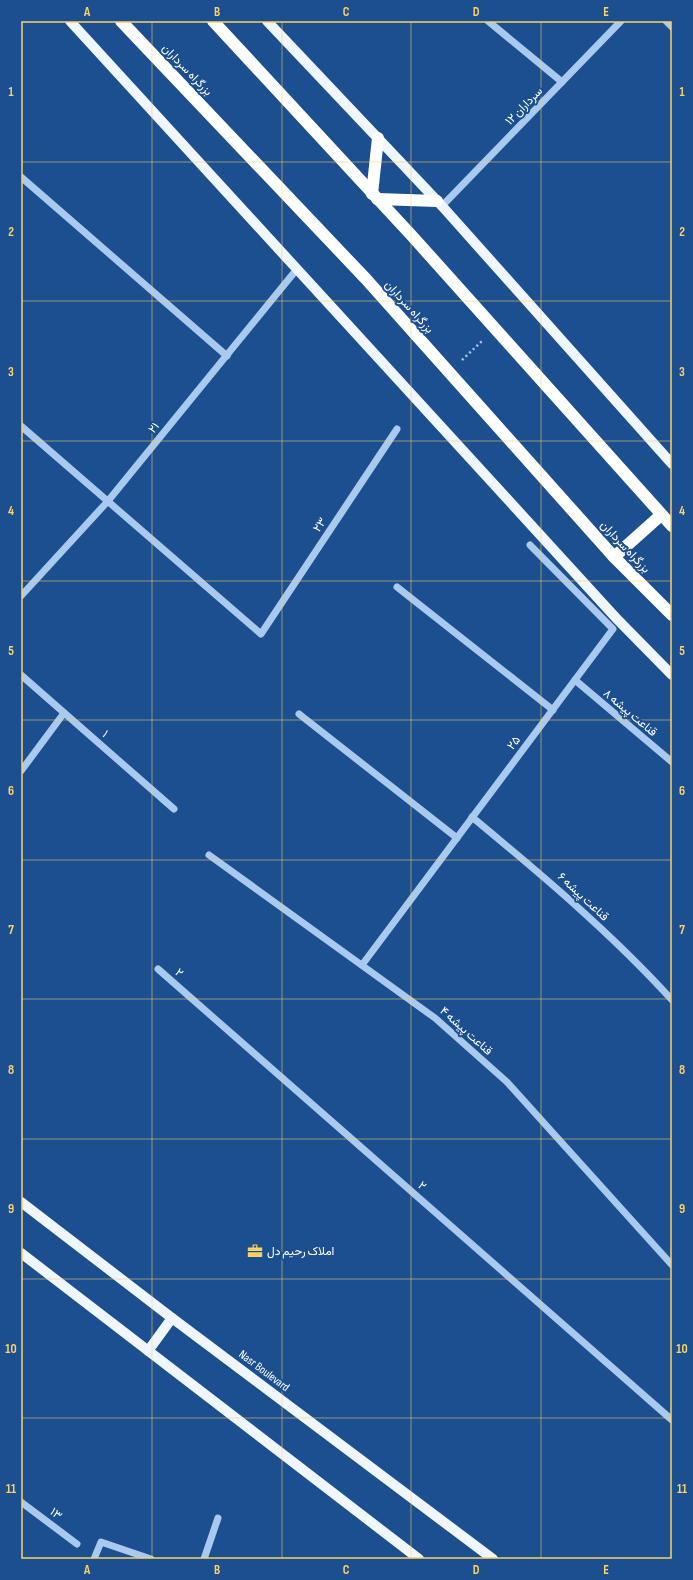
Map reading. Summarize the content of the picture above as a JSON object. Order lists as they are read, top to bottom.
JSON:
{
  "streets": {
    "highway": ["بزرگراه سرداران"],
    "main road": ["Nasr Boulevard"],
    "street": [
      "۱۲ سرداران",
      "۲۱",
      "۲۳",
      "قناعت پیشه ۸",
      "۱",
      "۲۵",
      "قناعت پیشه ۶",
      "۲",
      "قناعت پیشه ۴",
      "۱۳"
    ]
  },
  "crossings": [
    ["۲۱", "۲۳"],
    ["قناعت پیشه ۸", "۲۵"],
    ["۲۵", "قناعت پیشه ۶"],
    ["۲۵", "قناعت پیشه ۴"]
  ],
  "places": {
    "office": ["املاک رحیم دل"]
  },
  "grid": {
    "columns": [
      "A",
      "B",
      "C",
      "D",
      "E"
    ],
    "rows": [
      "1",
      "2",
      "3",
      "4",
      "5",
      "6",
      "7",
      "8",
      "9",
      "10",
      "11"
    ]
  }
}
